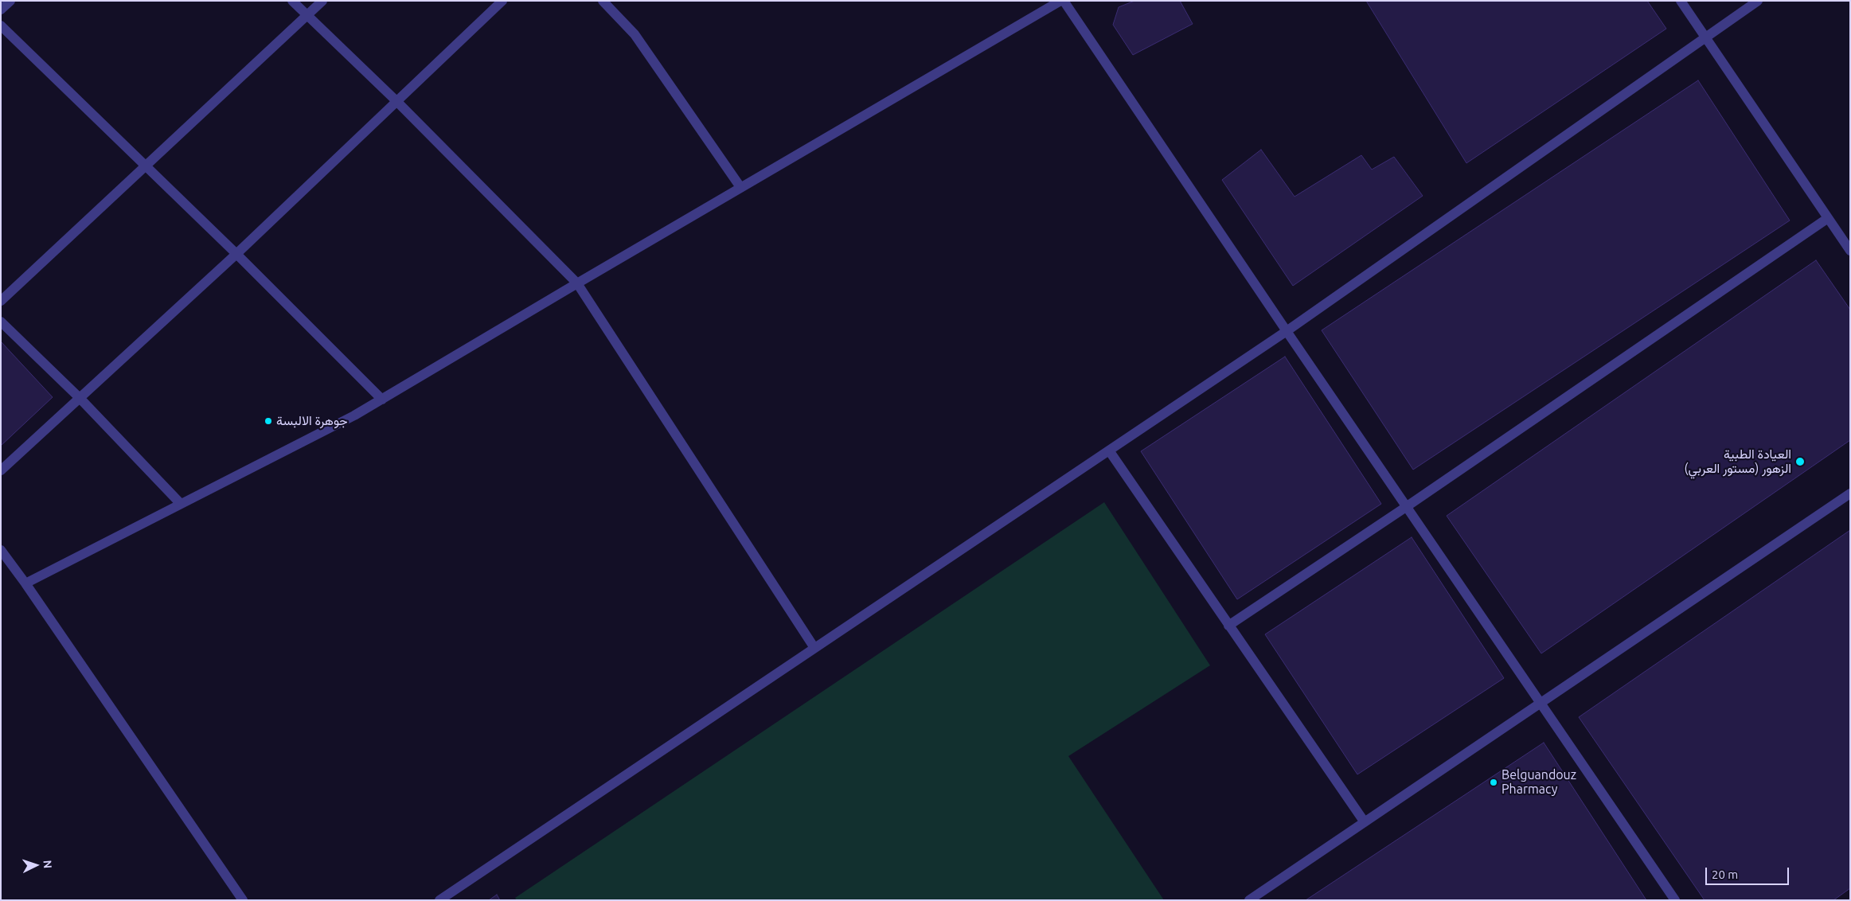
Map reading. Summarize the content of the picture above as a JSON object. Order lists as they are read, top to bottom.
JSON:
{
  "places": ["جوهرة الالبسة", "العيادة الطبية الزهور (مستور العربي)", "Belguandouz Pharmacy"],
  "scale_bar": "20 m",
  "north": "right"
}
